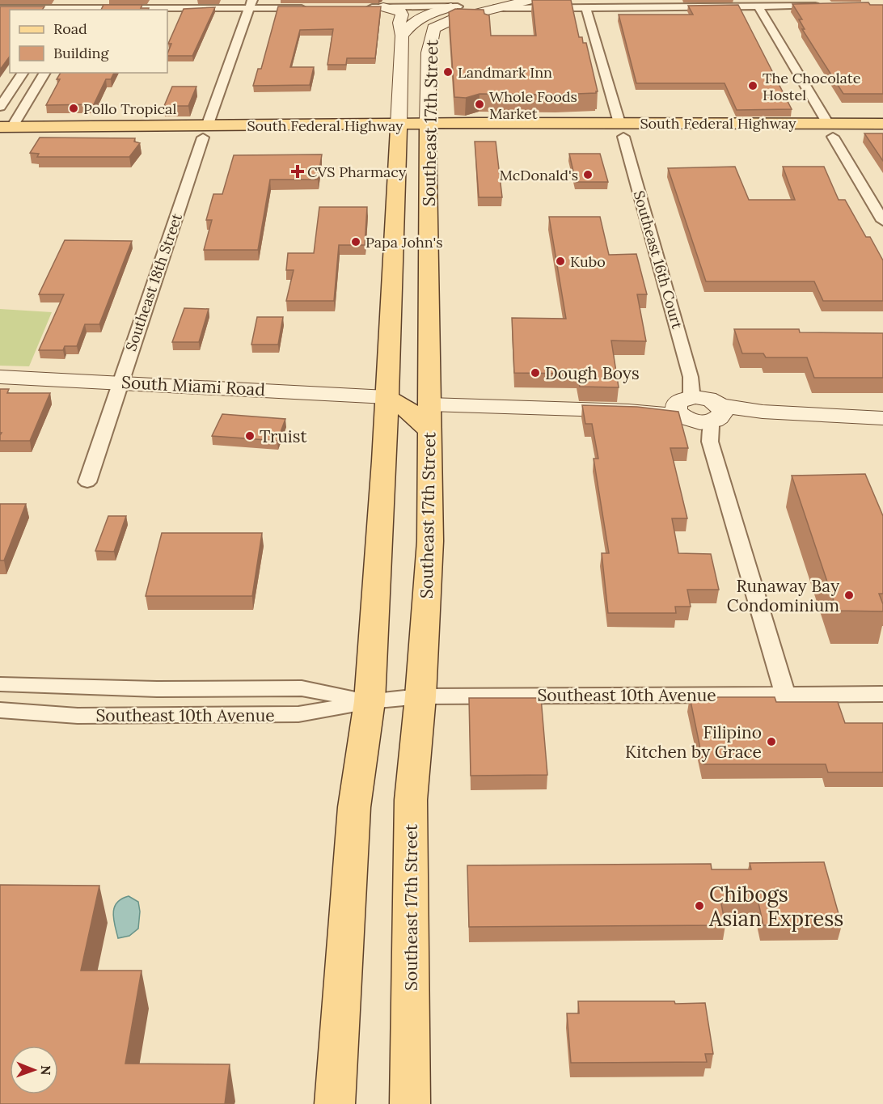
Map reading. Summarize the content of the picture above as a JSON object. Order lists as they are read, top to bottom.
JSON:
{
  "streets": {
    "main road": ["Southeast 17th Street", "South Federal Highway", "South Miami Road"],
    "street": ["Southeast 16th Court", "Southeast 18th Street", "Southeast 10th Avenue"]
  },
  "crossings": [
    ["Southeast 17th Street", "South Federal Highway"],
    ["Southeast 17th Street", "South Miami Road"],
    ["Southeast 17th Street", "Southeast 10th Avenue"],
    ["South Federal Highway", "Southeast 16th Court"],
    ["South Federal Highway", "Southeast 18th Street"],
    ["Southeast 16th Court", "Southeast 10th Avenue"],
    ["Southeast 18th Street", "South Miami Road"]
  ],
  "places": {
    "other": [
      "Landmark Inn",
      "The Chocolate Hostel",
      "Whole Foods Market",
      "Pollo Tropical",
      "McDonald's",
      "Papa John's",
      "Kubo",
      "Dough Boys",
      "Truist",
      "Runaway Bay Condominium",
      "Filipino Kitchen by Grace",
      "Chibogs Asian Express"
    ],
    "health": ["CVS Pharmacy"]
  },
  "legend": ["Road", "Building"],
  "north": "right"
}
